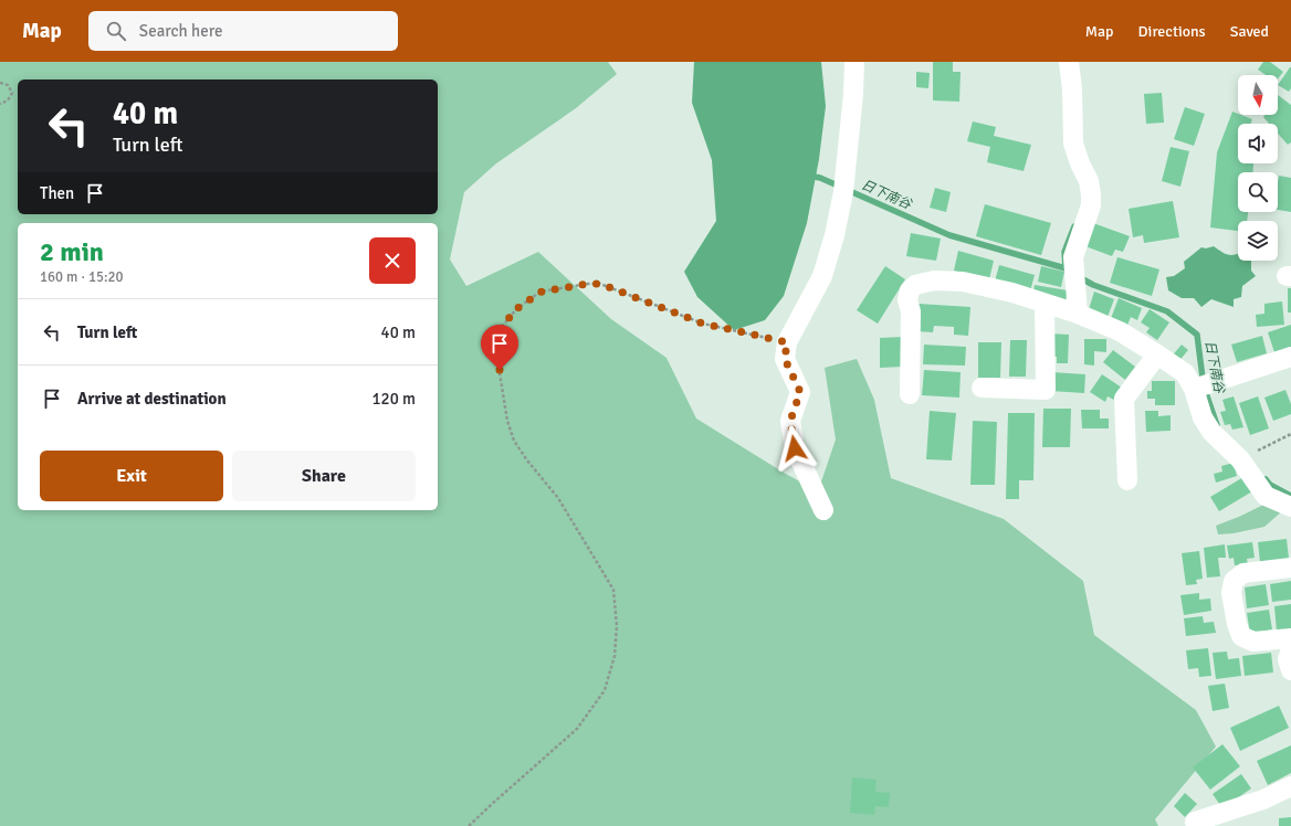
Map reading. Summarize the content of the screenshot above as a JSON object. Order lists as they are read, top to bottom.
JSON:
{
  "water": ["日下南谷"],
  "north": "bottom",
  "page": {
    "header": "Map",
    "search": "Search here",
    "nav": ["Map", "Directions", "Saved"],
    "turn": ["40 m", "Turn left"],
    "then": "Then",
    "heading": ["2 min", "160 m · 15:20"],
    "list": [
      {
        "name": "Turn left",
        "value": "40 m"
      },
      {
        "name": "Arrive at destination",
        "value": "120 m"
      }
    ],
    "buttons": ["Exit", "Share"]
  }
}
